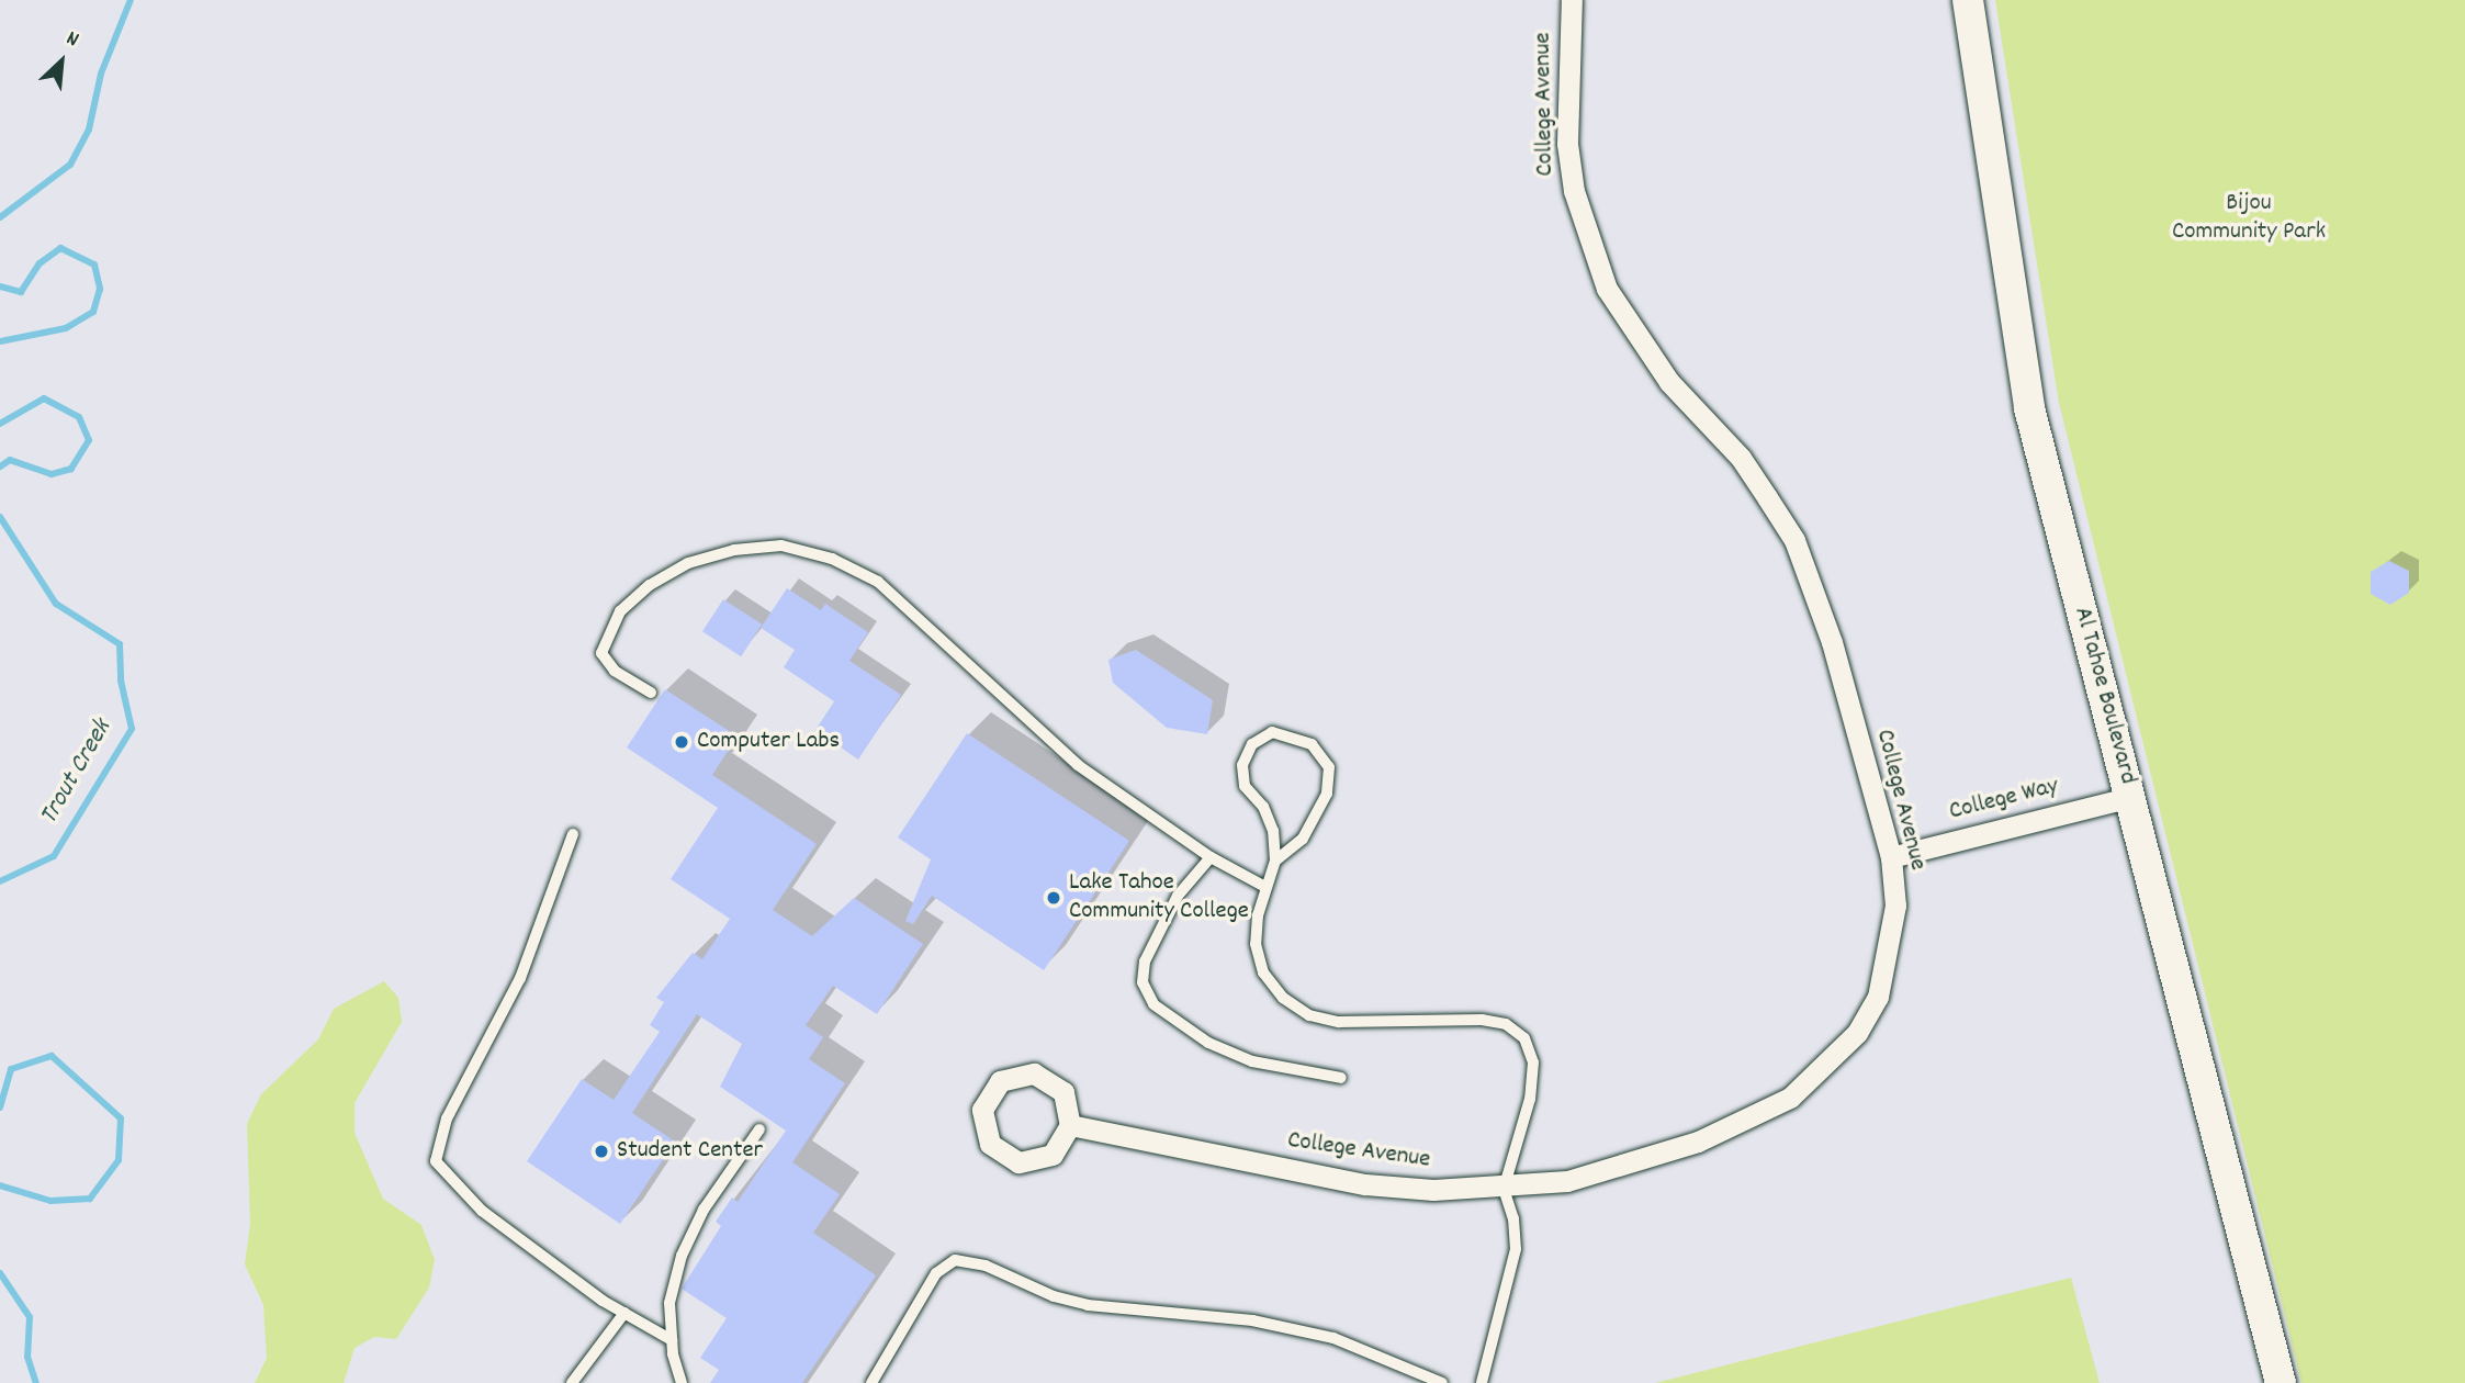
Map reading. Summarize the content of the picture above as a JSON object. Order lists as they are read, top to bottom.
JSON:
{
  "streets": {
    "main road": ["Al Tahoe Boulevard"],
    "street": ["College Avenue", "College Way"]
  },
  "crossings": [
    ["College Avenue", "College Way"],
    ["Al Tahoe Boulevard", "College Way"]
  ],
  "water": ["Trout Creek"],
  "parks": ["Bijou Community Park"],
  "places": ["Computer Labs", "Lake Tahoe Community College", "Student Center"],
  "north": "top right"
}
